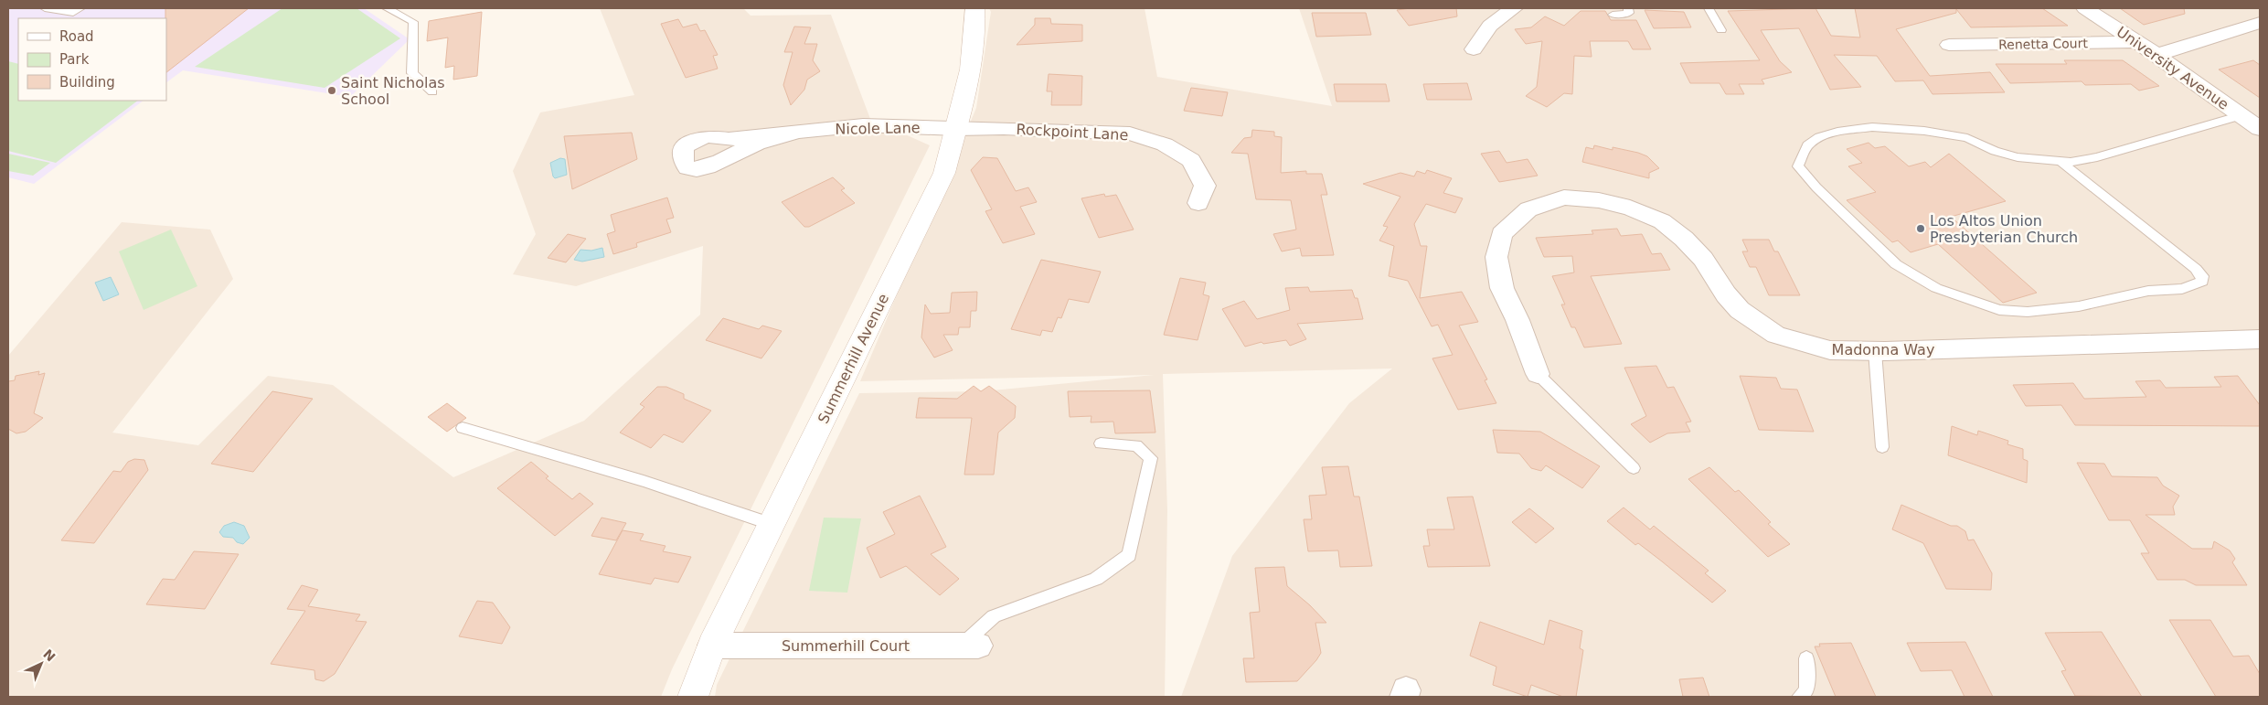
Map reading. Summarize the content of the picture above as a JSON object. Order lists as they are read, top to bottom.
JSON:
{
  "streets": {
    "street": [
      "Renetta Court",
      "University Avenue",
      "Nicole Lane",
      "Rockpoint Lane",
      "Madonna Way",
      "Summerhill Avenue",
      "Summerhill Court"
    ]
  },
  "crossings": [
    ["Renetta Court", "University Avenue"],
    ["Nicole Lane", "Rockpoint Lane"],
    ["Nicole Lane", "Summerhill Avenue"],
    ["Rockpoint Lane", "Summerhill Avenue"],
    ["Summerhill Avenue", "Summerhill Court"]
  ],
  "places": ["Saint Nicholas School", "Los Altos Union Presbyterian Church"],
  "legend": ["Road", "Park", "Building"],
  "north": "top right"
}
